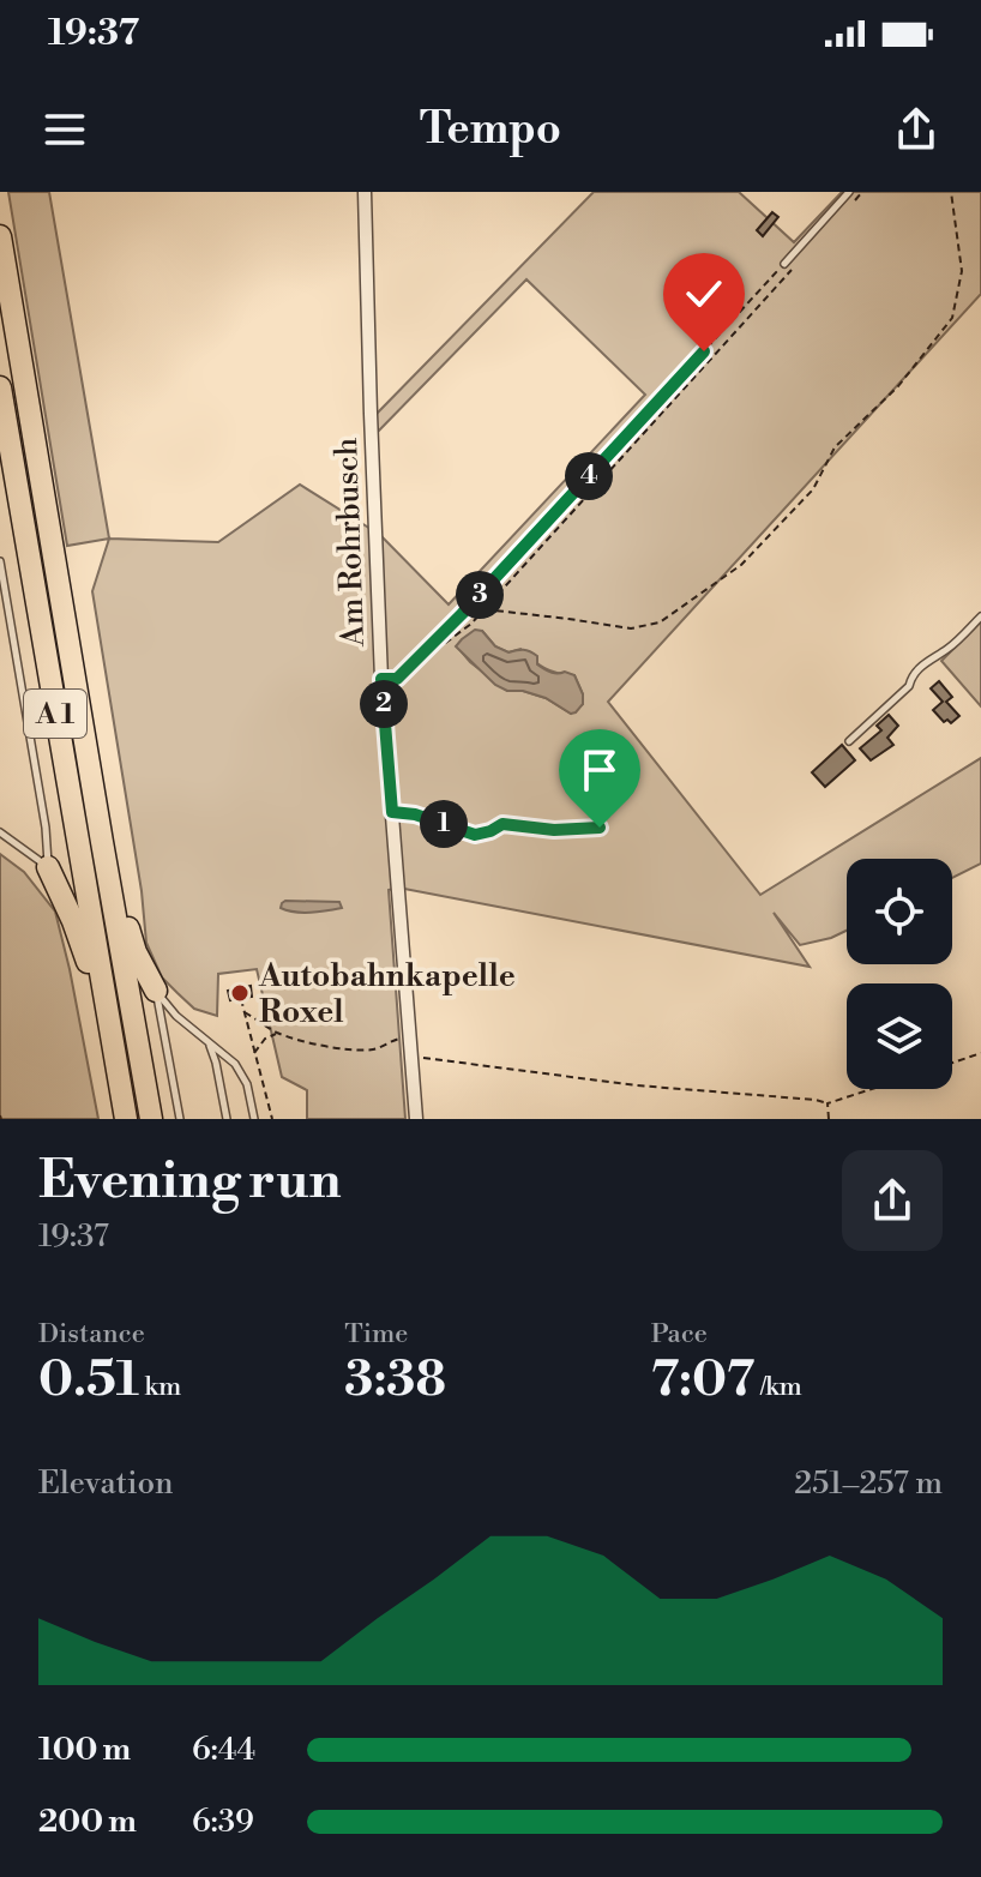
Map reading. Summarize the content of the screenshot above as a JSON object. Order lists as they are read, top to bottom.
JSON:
{
  "streets": {
    "highway": ["A 1"],
    "street": ["Am Rohrbusch"]
  },
  "places": ["Autobahnkapelle Roxel"],
  "page": {
    "status": "19:37",
    "header": "Tempo",
    "pins": [
      "4",
      "3",
      "2",
      "1"
    ],
    "heading": ["Evening run", "19:37"],
    "stats": [
      ["Distance", "0.51 km"],
      ["Time", "3:38"],
      ["Pace", "7:07 /km"]
    ],
    "chart": ["Elevation", "251–257 m"],
    "list": [
      {
        "name": "100 m",
        "note": "6:44"
      },
      {
        "name": "200 m",
        "note": "6:39"
      }
    ]
  }
}
